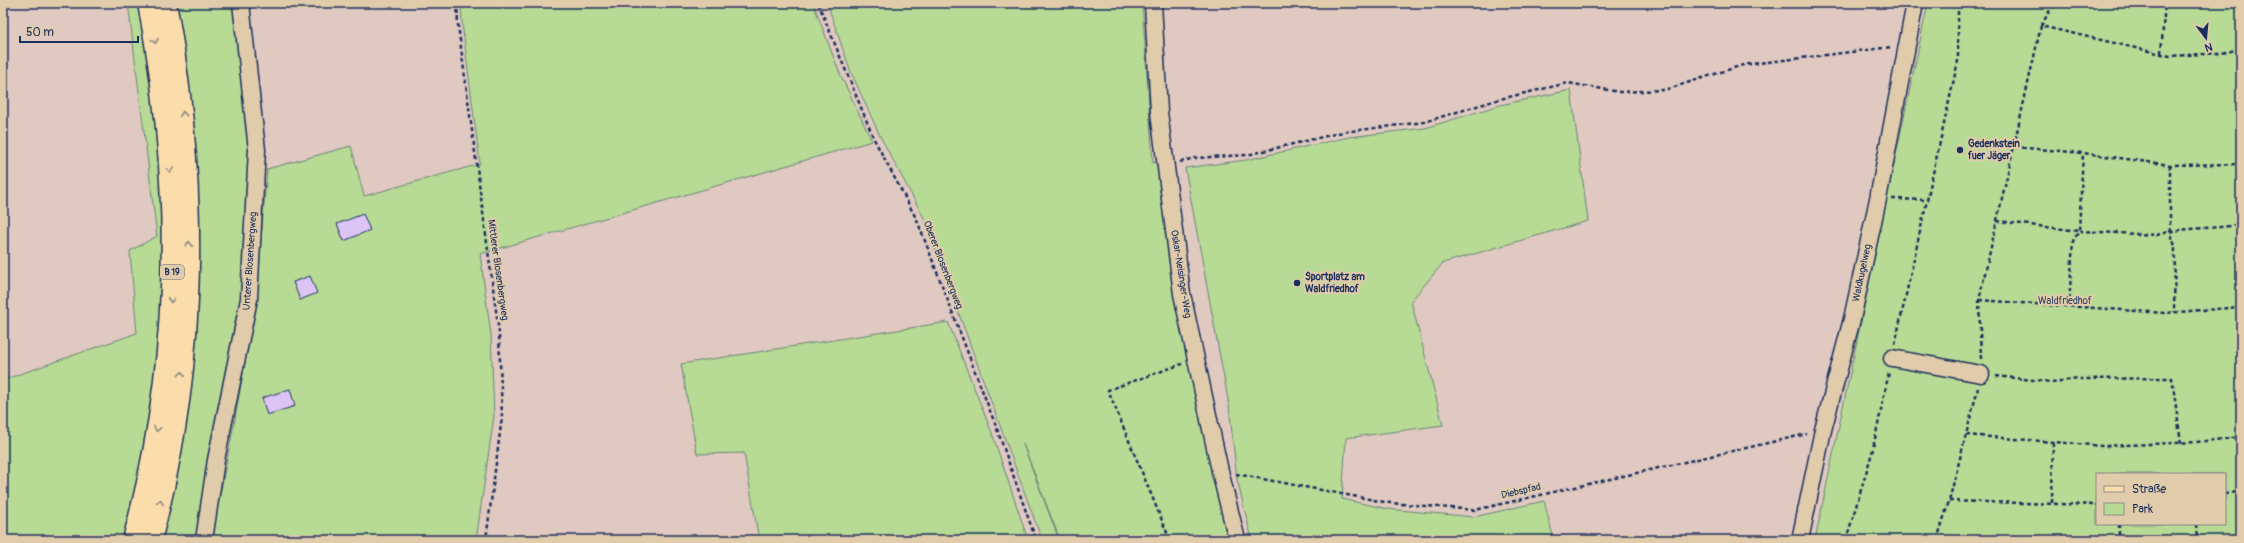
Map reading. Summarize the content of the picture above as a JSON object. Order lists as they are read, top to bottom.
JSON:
{
  "streets": {
    "main road": ["B 19"],
    "street": ["Unterer Blosenbergweg", "Waldkugelweg", "Oskar-Neisinger-Weg"],
    "path": ["Oberer Blosenbergweg", "Mittlerer Blosenbergweg", "Diebspfad"]
  },
  "crossings": [
    ["Waldkugelweg", "Diebspfad"],
    ["Oskar-Neisinger-Weg", "Diebspfad"]
  ],
  "parks": ["Waldfriedhof"],
  "places": ["Gedenkstein fuer Jäger", "Sportplatz am Waldfriedhof"],
  "legend": ["Straße", "Park"],
  "scale_bar": "50 m",
  "north": "bottom"
}
